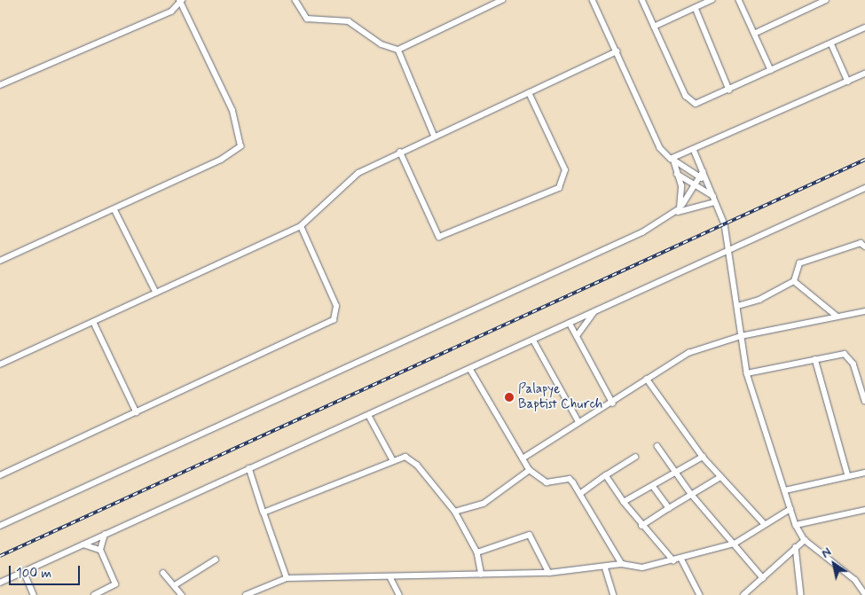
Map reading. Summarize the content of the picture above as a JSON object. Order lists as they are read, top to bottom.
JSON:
{
  "places": ["Palapye Baptist Church"],
  "scale_bar": "100 m",
  "north": "top left"
}
